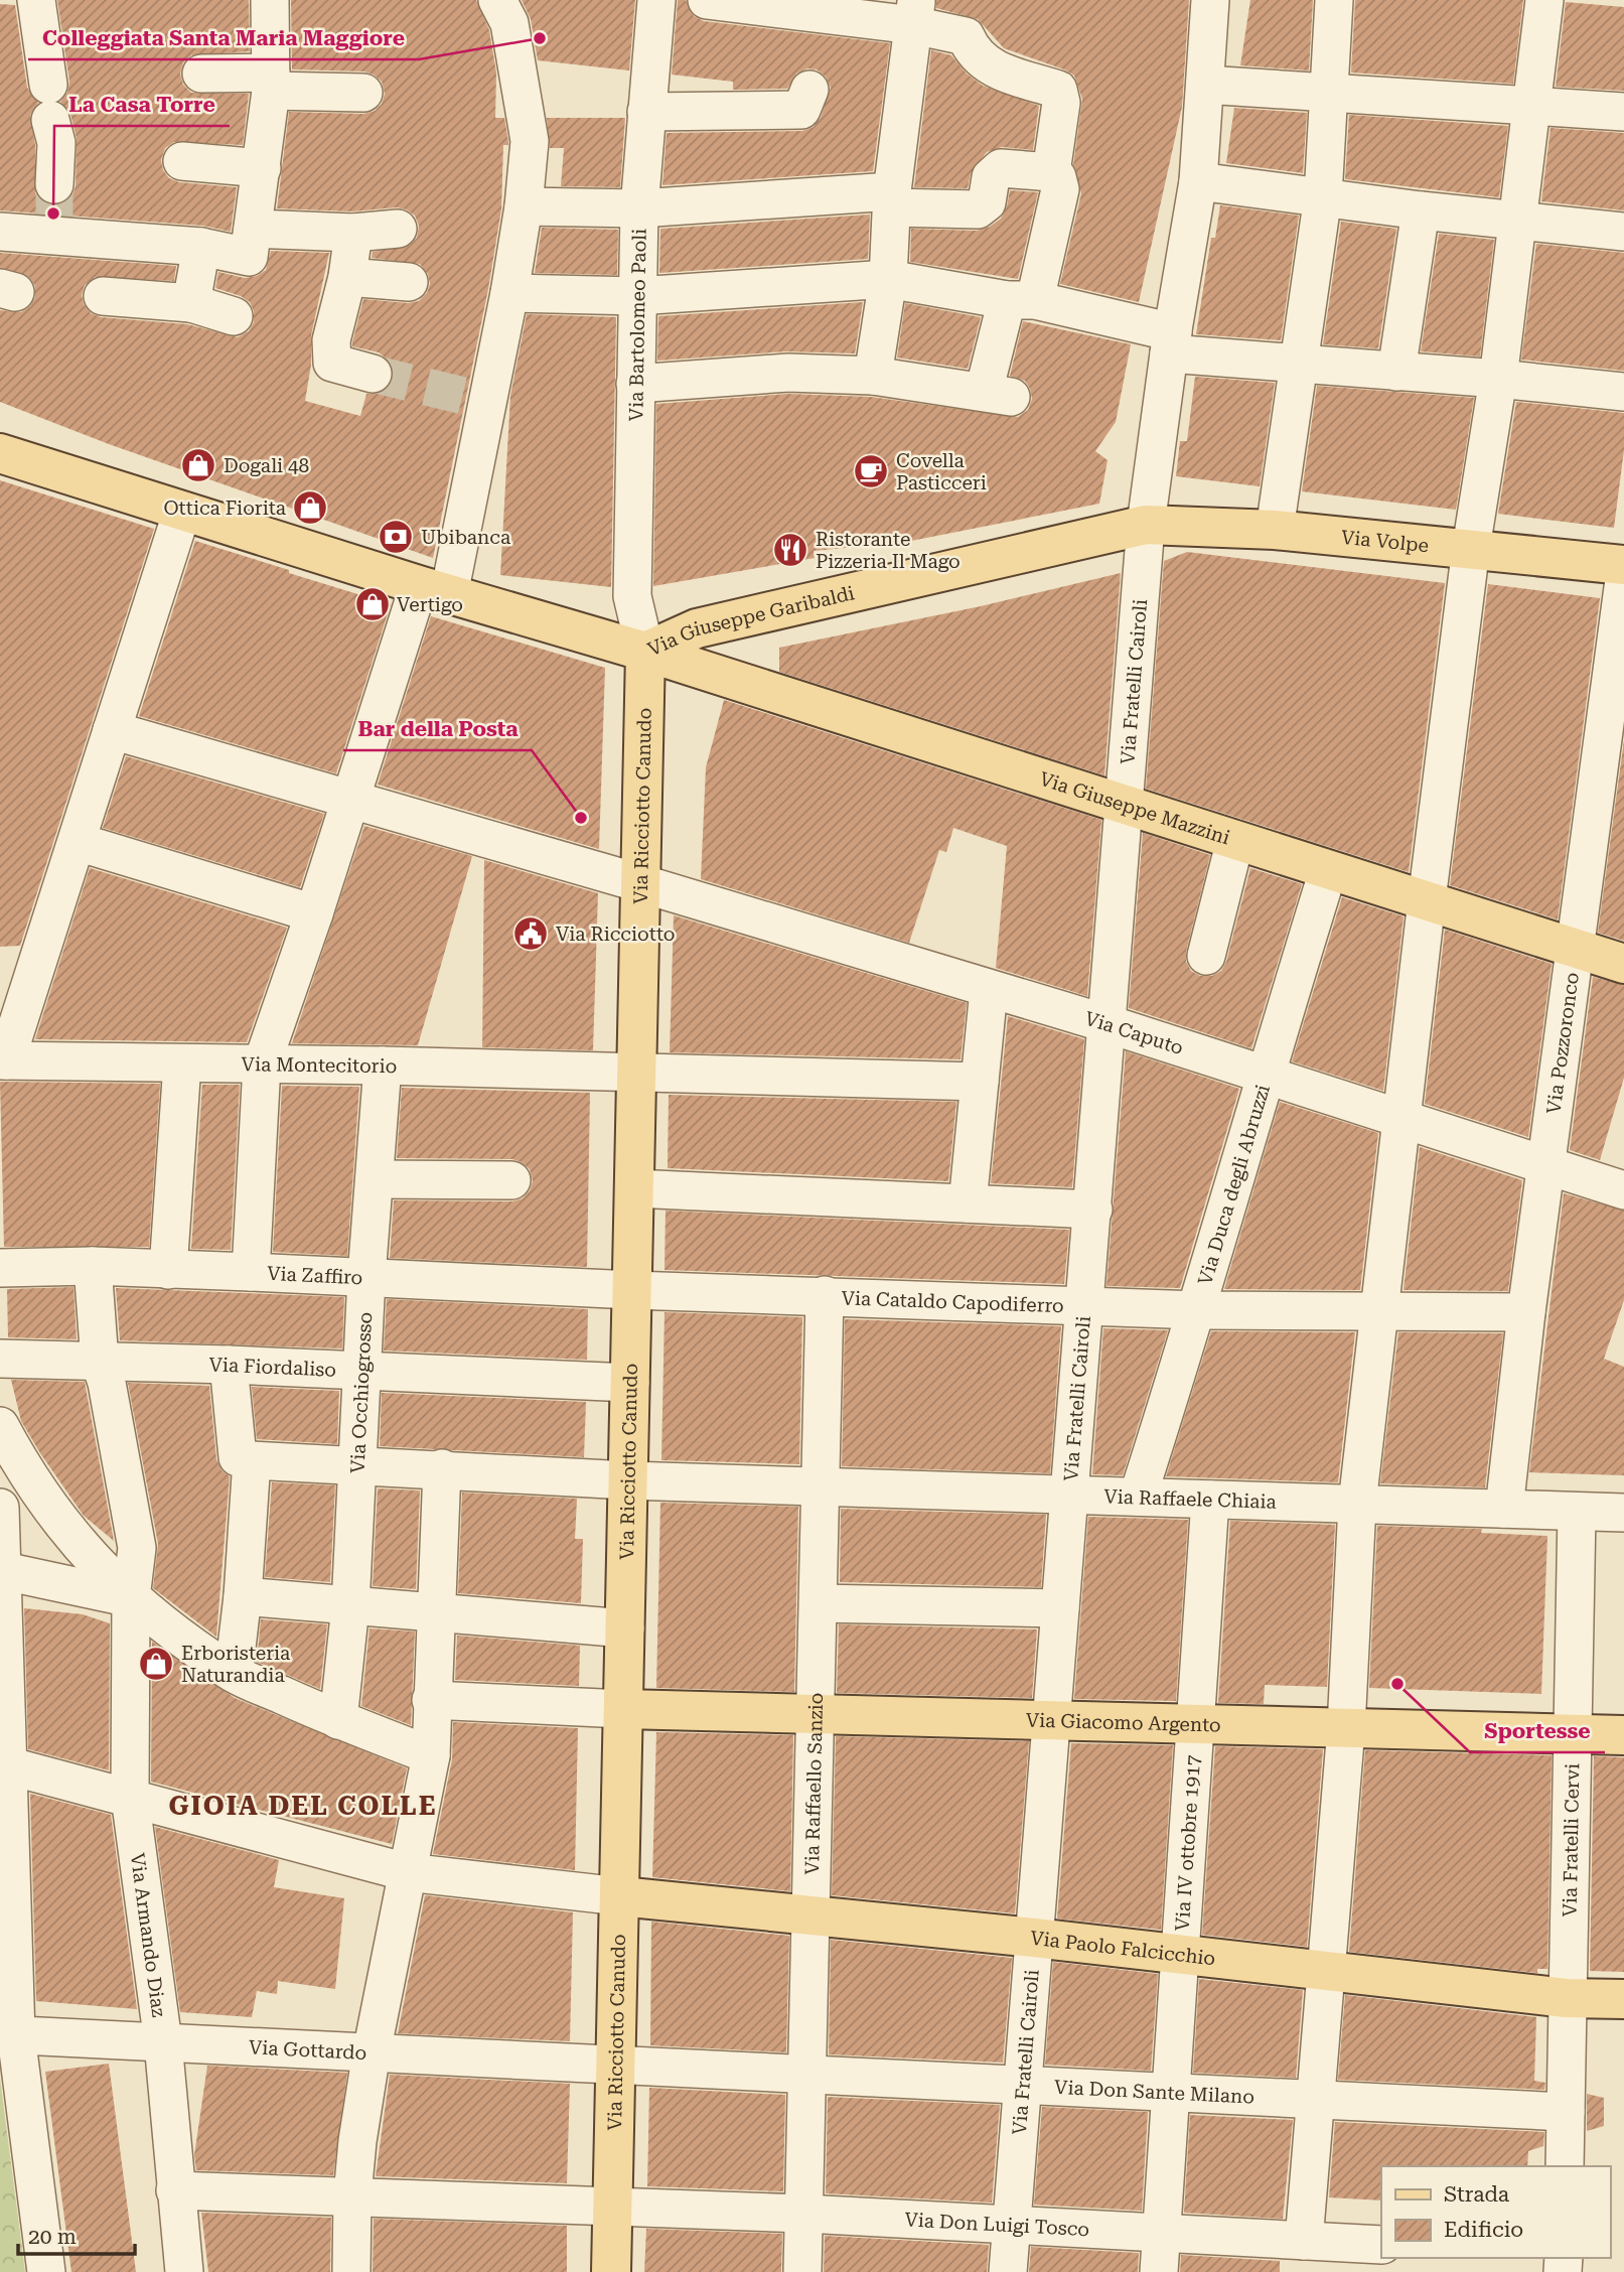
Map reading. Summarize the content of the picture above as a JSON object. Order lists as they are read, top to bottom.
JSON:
{
  "streets": {
    "main road": [
      "Via Volpe",
      "Via Giuseppe Garibaldi",
      "Via Ricciotto Canudo",
      "Via Giuseppe Mazzini",
      "Via Giacomo Argento",
      "Via Paolo Falcicchio"
    ],
    "street": [
      "Via Bartolomeo Paoli",
      "Via Fratelli Cairoli",
      "Via Caputo",
      "Via Pozzoronco",
      "Via Montecitorio",
      "Via Duca degli Abruzzi",
      "Via Zaffiro",
      "Via Cataldo Capodiferro",
      "Via Fiordaliso",
      "Via Occhiogrosso",
      "Via Raffaele Chiaia",
      "Via Raffaello Sanzio",
      "Via Fratelli Cervi",
      "Via IV ottobre 1917",
      "Via Armando Diaz",
      "Via Gottardo",
      "Via Don Sante Milano",
      "Via Don Luigi Tosco"
    ]
  },
  "crossings": [
    ["Via Bartolomeo Paoli", "Via Giuseppe Garibaldi"],
    ["Via Bartolomeo Paoli", "Via Ricciotto Canudo"],
    ["Via Bartolomeo Paoli", "Via Giuseppe Mazzini"],
    ["Via Volpe", "Via Giuseppe Garibaldi"],
    ["Via Volpe", "Via Fratelli Cairoli"],
    ["Via Giuseppe Garibaldi", "Via Fratelli Cairoli"],
    ["Via Giuseppe Garibaldi", "Via Ricciotto Canudo"],
    ["Via Giuseppe Garibaldi", "Via Giuseppe Mazzini"],
    ["Via Fratelli Cairoli", "Via Giuseppe Mazzini"],
    ["Via Fratelli Cairoli", "Via Caputo"],
    ["Via Fratelli Cairoli", "Via Cataldo Capodiferro"],
    ["Via Fratelli Cairoli", "Via Raffaele Chiaia"],
    ["Via Fratelli Cairoli", "Via Giacomo Argento"],
    ["Via Fratelli Cairoli", "Via Paolo Falcicchio"],
    ["Via Fratelli Cairoli", "Via Don Sante Milano"],
    ["Via Fratelli Cairoli", "Via Don Luigi Tosco"],
    ["Via Ricciotto Canudo", "Via Giuseppe Mazzini"],
    ["Via Ricciotto Canudo", "Via Caputo"],
    ["Via Ricciotto Canudo", "Via Montecitorio"],
    ["Via Ricciotto Canudo", "Via Zaffiro"],
    ["Via Ricciotto Canudo", "Via Cataldo Capodiferro"],
    ["Via Ricciotto Canudo", "Via Fiordaliso"],
    ["Via Ricciotto Canudo", "Via Raffaele Chiaia"],
    ["Via Ricciotto Canudo", "Via Giacomo Argento"],
    ["Via Ricciotto Canudo", "Via Paolo Falcicchio"],
    ["Via Ricciotto Canudo", "Via Gottardo"],
    ["Via Ricciotto Canudo", "Via Don Sante Milano"],
    ["Via Ricciotto Canudo", "Via Don Luigi Tosco"],
    ["Via Giuseppe Mazzini", "Via Pozzoronco"],
    ["Via Giuseppe Mazzini", "Via Duca degli Abruzzi"],
    ["Via Caputo", "Via Pozzoronco"],
    ["Via Caputo", "Via Duca degli Abruzzi"],
    ["Via Pozzoronco", "Via Cataldo Capodiferro"],
    ["Via Pozzoronco", "Via Raffaele Chiaia"],
    ["Via Montecitorio", "Via Occhiogrosso"],
    ["Via Duca degli Abruzzi", "Via Cataldo Capodiferro"],
    ["Via Duca degli Abruzzi", "Via Raffaele Chiaia"],
    ["Via Zaffiro", "Via Cataldo Capodiferro"],
    ["Via Zaffiro", "Via Occhiogrosso"],
    ["Via Zaffiro", "Via Armando Diaz"],
    ["Via Cataldo Capodiferro", "Via Raffaello Sanzio"],
    ["Via Fiordaliso", "Via Occhiogrosso"],
    ["Via Fiordaliso", "Via Armando Diaz"],
    ["Via Occhiogrosso", "Via Raffaele Chiaia"],
    ["Via Raffaele Chiaia", "Via Raffaello Sanzio"],
    ["Via Raffaele Chiaia", "Via Fratelli Cervi"],
    ["Via Raffaele Chiaia", "Via IV ottobre 1917"],
    ["Via Giacomo Argento", "Via Raffaello Sanzio"],
    ["Via Giacomo Argento", "Via Fratelli Cervi"],
    ["Via Giacomo Argento", "Via IV ottobre 1917"],
    ["Via Raffaello Sanzio", "Via Paolo Falcicchio"],
    ["Via Raffaello Sanzio", "Via Don Sante Milano"],
    ["Via Raffaello Sanzio", "Via Don Luigi Tosco"],
    ["Via Fratelli Cervi", "Via Paolo Falcicchio"],
    ["Via Fratelli Cervi", "Via Don Sante Milano"],
    ["Via IV ottobre 1917", "Via Paolo Falcicchio"],
    ["Via IV ottobre 1917", "Via Don Sante Milano"],
    ["Via IV ottobre 1917", "Via Don Luigi Tosco"],
    ["Via Armando Diaz", "Via Gottardo"],
    ["Via Armando Diaz", "Via Don Luigi Tosco"],
    ["Via Gottardo", "Via Don Sante Milano"]
  ],
  "districts": ["GIOIA DEL COLLE"],
  "places": {
    "other": [
      "Colleggiata Santa Maria Maggiore",
      "La Casa Torre",
      "Bar della Posta",
      "Sportesse"
    ],
    "shop": [
      "Dogali 48",
      "Ottica Fiorita",
      "Vertigo",
      "Erboristeria Naturandia"
    ],
    "cafe": ["Covella Pasticceri"],
    "bank": ["Ubibanca"],
    "restaurant": ["Ristorante Pizzeria Il Mago"],
    "public building": ["Via Ricciotto"]
  },
  "legend": ["Strada", "Edificio"],
  "scale_bar": "20 m"
}
